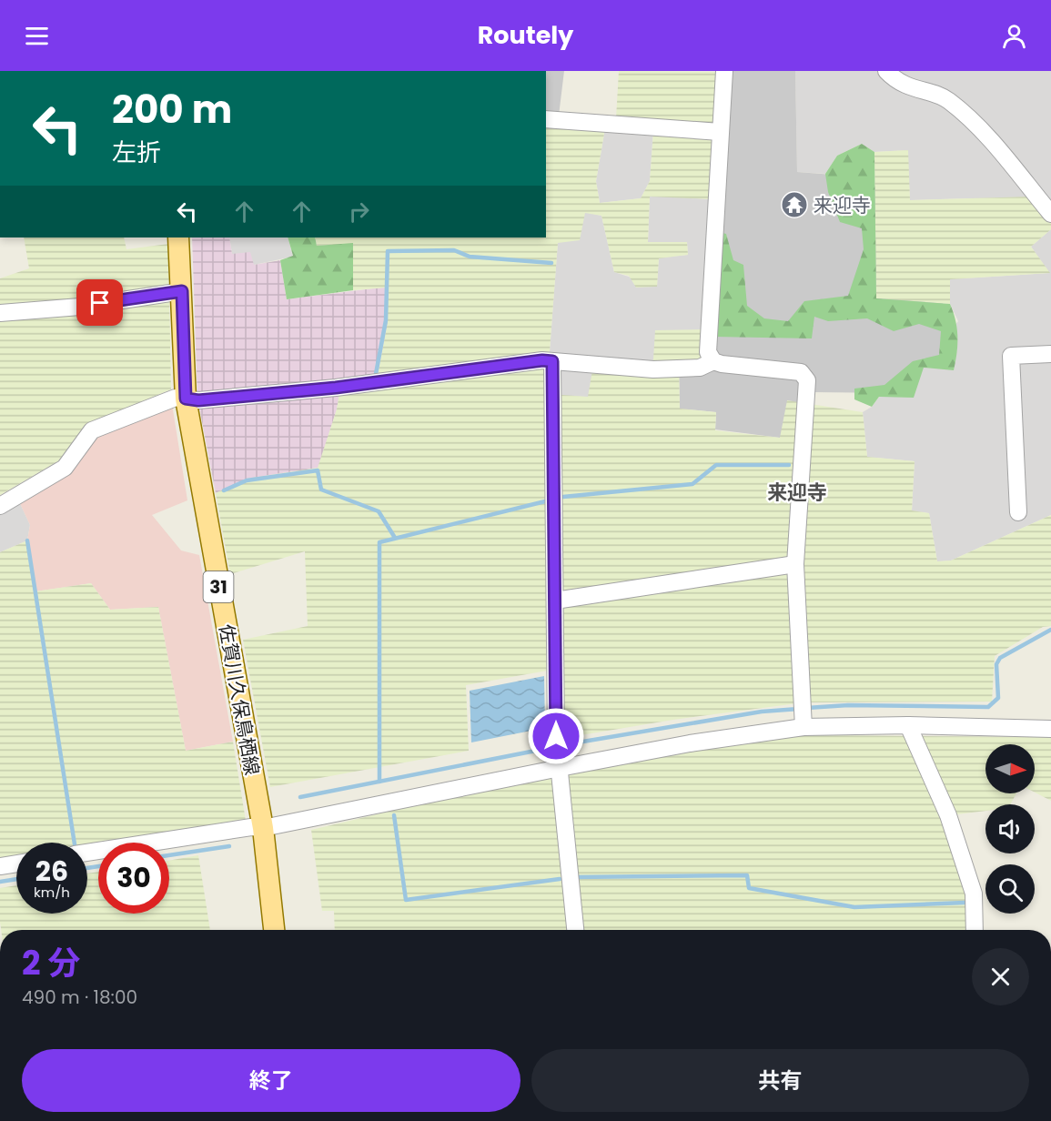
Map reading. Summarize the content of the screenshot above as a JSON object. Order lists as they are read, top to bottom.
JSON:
{
  "streets": {
    "main road": ["31", "佐賀川久保鳥栖線"]
  },
  "districts": ["来迎寺"],
  "places": {
    "temple": ["来迎寺"]
  },
  "north": "right",
  "page": {
    "header": "Routely",
    "turn": ["200 m", "左折"],
    "speed": "26 km/h",
    "limit": "30",
    "heading": ["2 分", "490 m · 18:00"],
    "buttons": ["終了", "共有"]
  }
}
